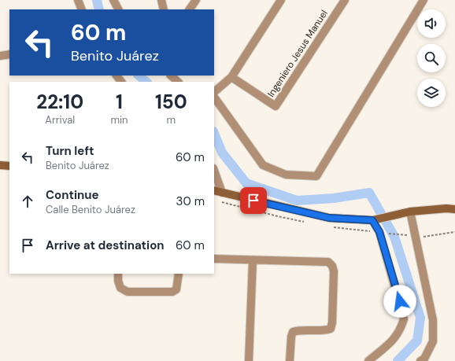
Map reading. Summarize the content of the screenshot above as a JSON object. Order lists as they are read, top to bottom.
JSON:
{
  "streets": {
    "street": ["Ingeniero Jesus Manuel"]
  },
  "page": {
    "turn": ["60 m", "Benito Juárez"],
    "eta": [
      "22:10",
      "Arrival",
      "1",
      "min",
      "150",
      "m"
    ],
    "list": [
      {
        "name": "Turn left",
        "note": "Benito Juárez",
        "value": "60 m"
      },
      {
        "name": "Continue",
        "note": "Calle Benito Juárez",
        "value": "30 m"
      },
      {
        "name": "Arrive at destination",
        "value": "60 m"
      }
    ]
  }
}
